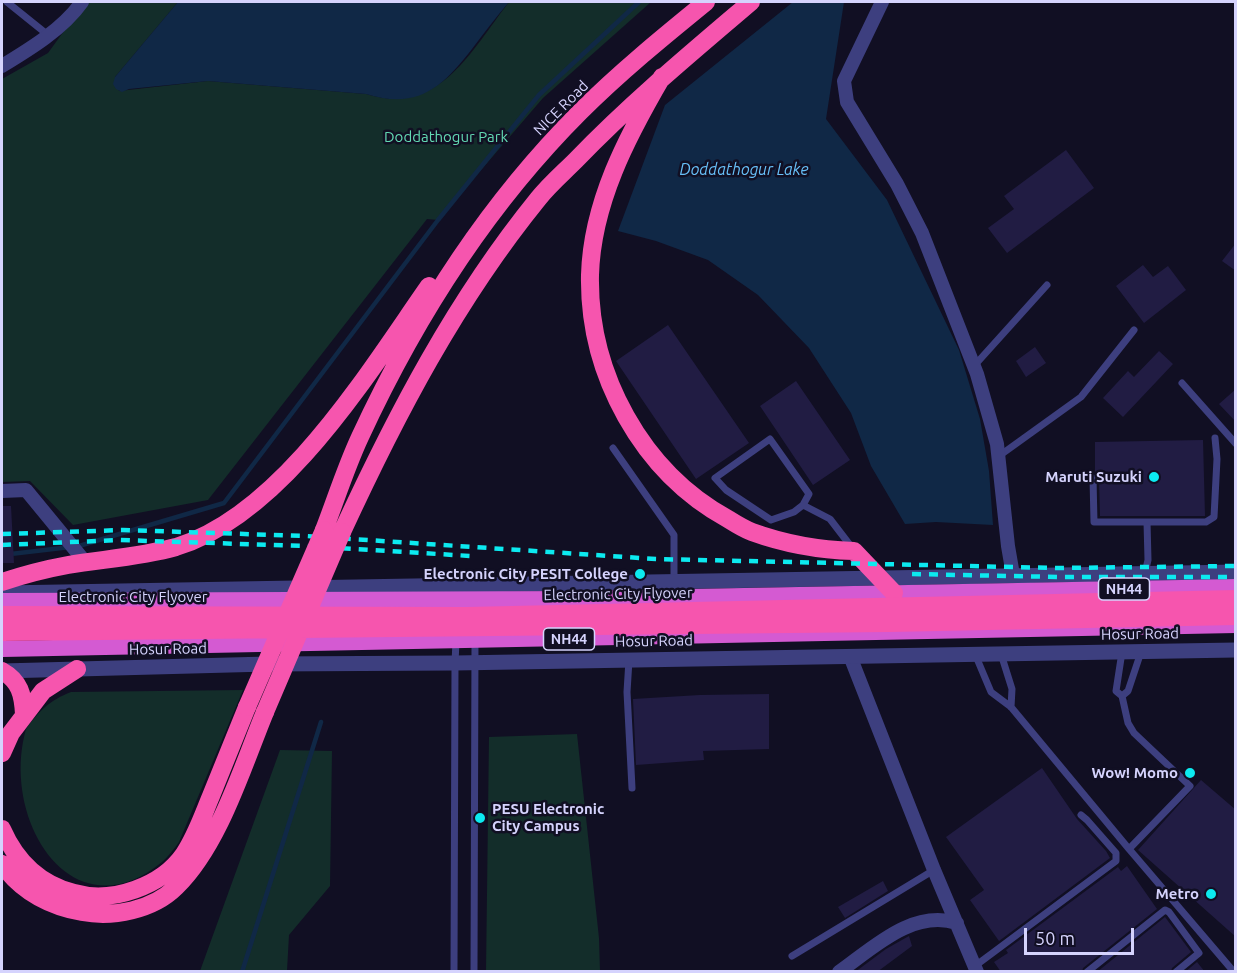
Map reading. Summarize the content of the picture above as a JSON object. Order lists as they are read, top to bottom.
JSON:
{
  "streets": {
    "highway": [
      "NICE Road",
      "NH44",
      "Electronic City Flyover",
      "Hosur Road"
    ]
  },
  "water": ["Doddathogur Lake"],
  "parks": ["Doddathogur Park"],
  "places": [
    "Maruti Suzuki",
    "Electronic City PESIT College",
    "Wow! Momo",
    "PESU Electronic City Campus",
    "Metro"
  ],
  "scale_bar": "50 m"
}
